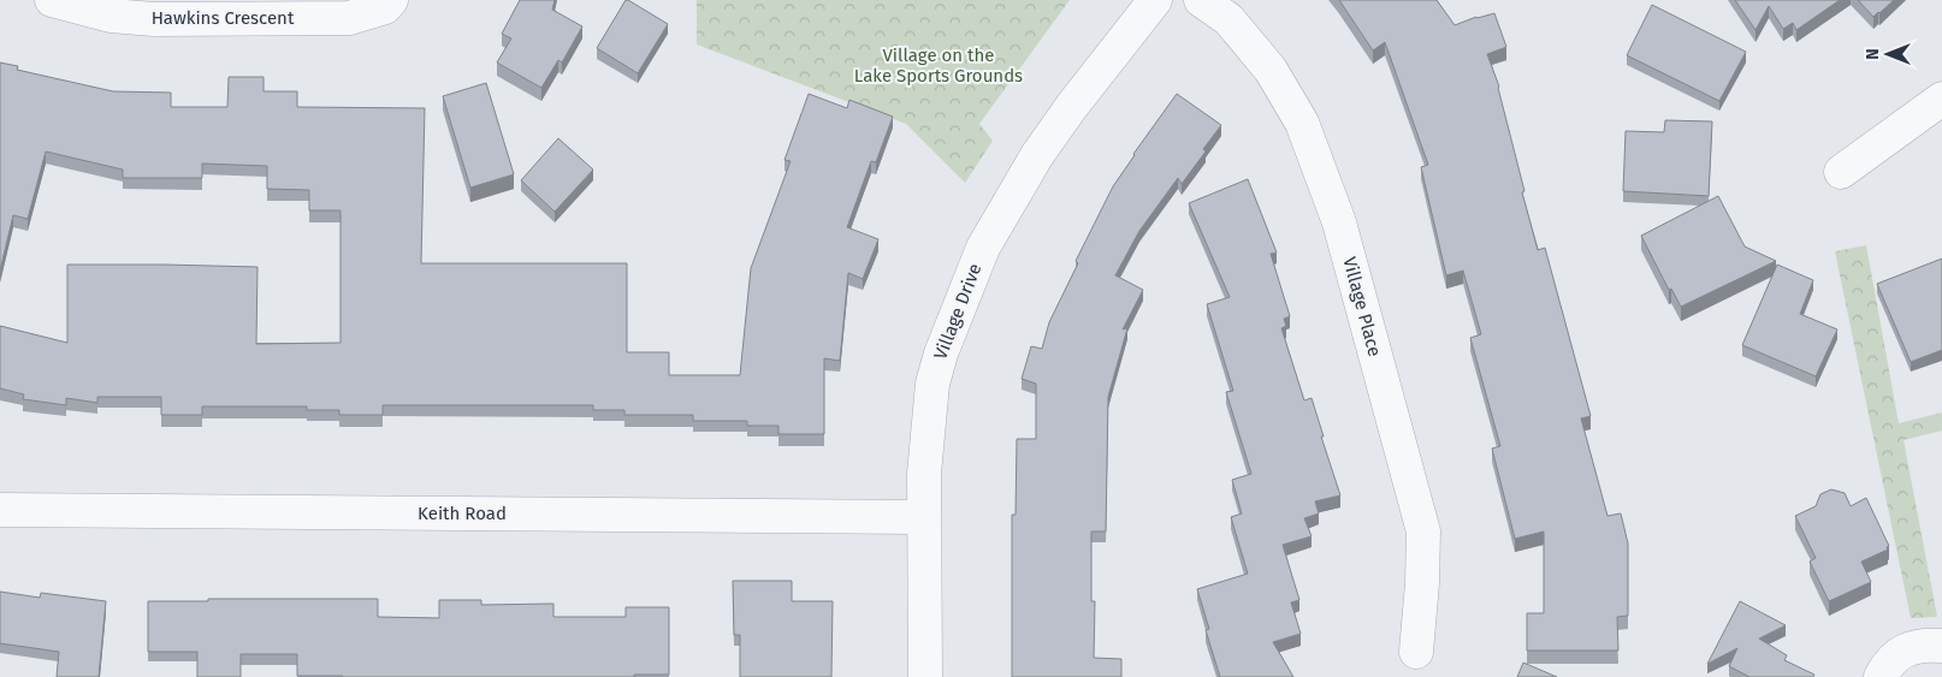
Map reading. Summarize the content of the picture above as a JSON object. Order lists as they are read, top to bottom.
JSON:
{
  "streets": {
    "street": [
      "Hawkins Crescent",
      "Village Place",
      "Village Drive",
      "Keith Road"
    ]
  },
  "crossings": [
    ["Village Drive", "Keith Road"]
  ],
  "parks": ["Village on the Lake Sports Grounds"],
  "north": "left"
}
